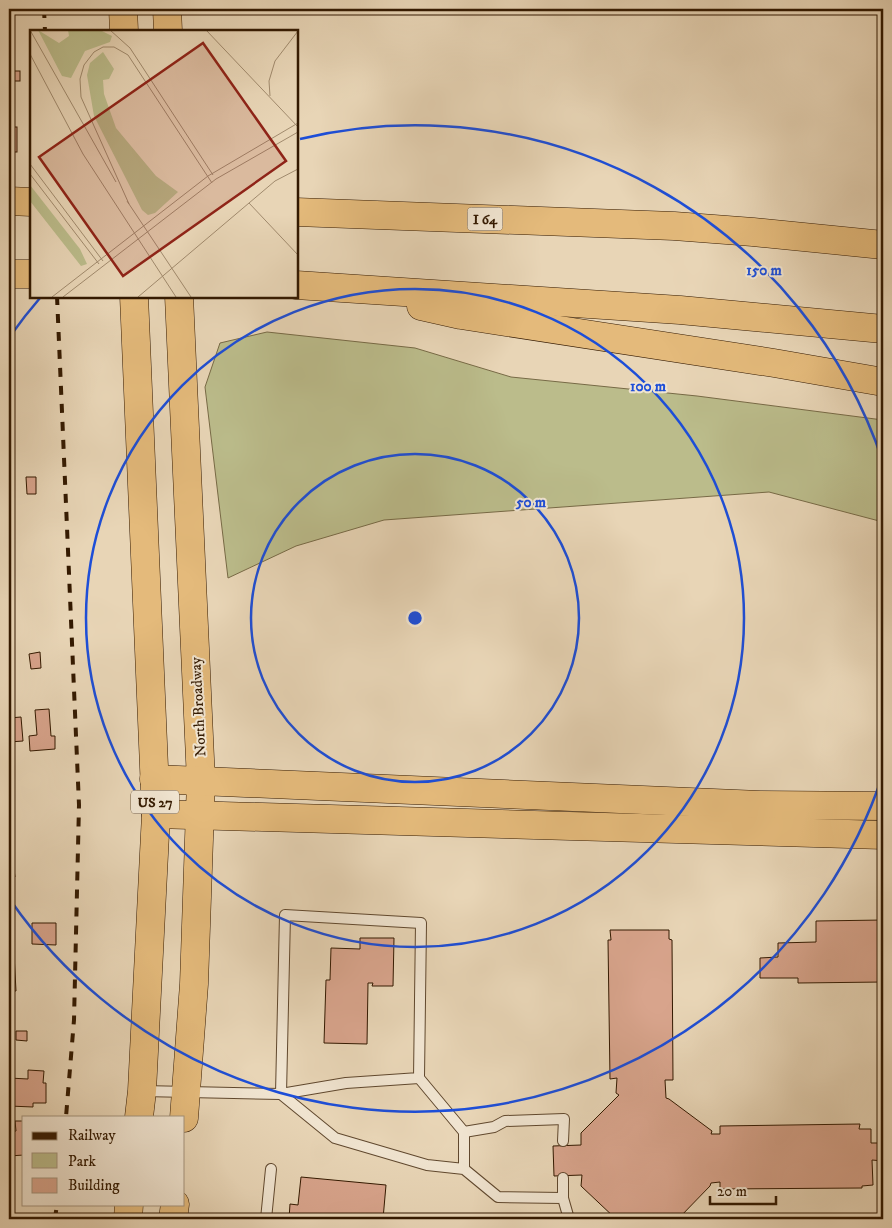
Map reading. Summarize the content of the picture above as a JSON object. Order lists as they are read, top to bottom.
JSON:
{
  "streets": {
    "highway": ["I 64", "North Broadway", "US 27"]
  },
  "legend": ["Railway", "Park", "Building"],
  "scale_bar": "20 m",
  "rings": ["150 m", "100 m", "50 m"]
}
